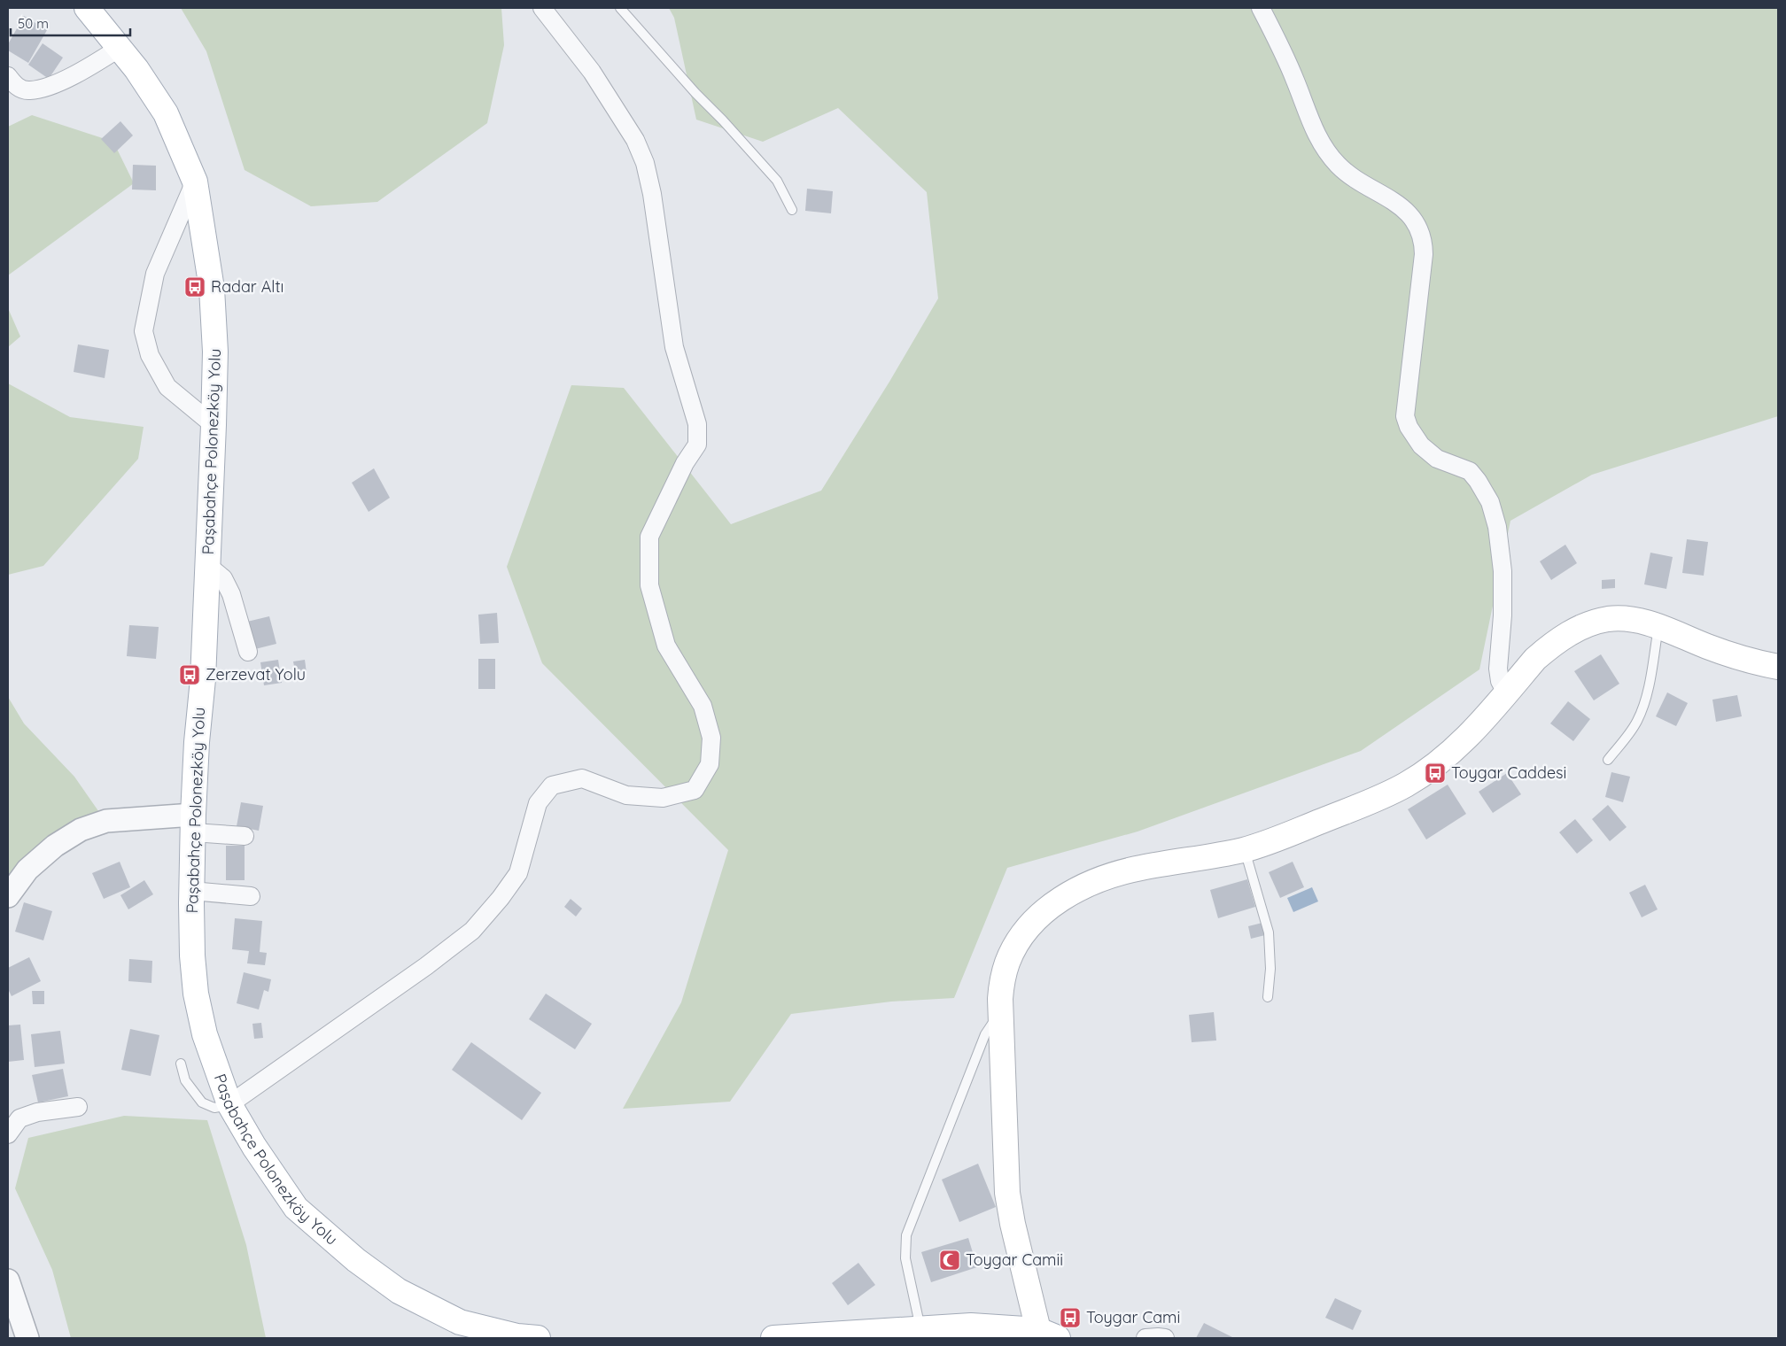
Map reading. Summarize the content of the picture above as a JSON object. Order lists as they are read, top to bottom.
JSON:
{
  "streets": {
    "main road": ["Paşabahçe Polonezköy Yolu"]
  },
  "places": {
    "bus stop": [
      "Radar Altı",
      "Zerzevat Yolu",
      "Toygar Caddesi",
      "Toygar Cami"
    ],
    "mosque": ["Toygar Camii"]
  },
  "scale_bar": "50 m"
}
